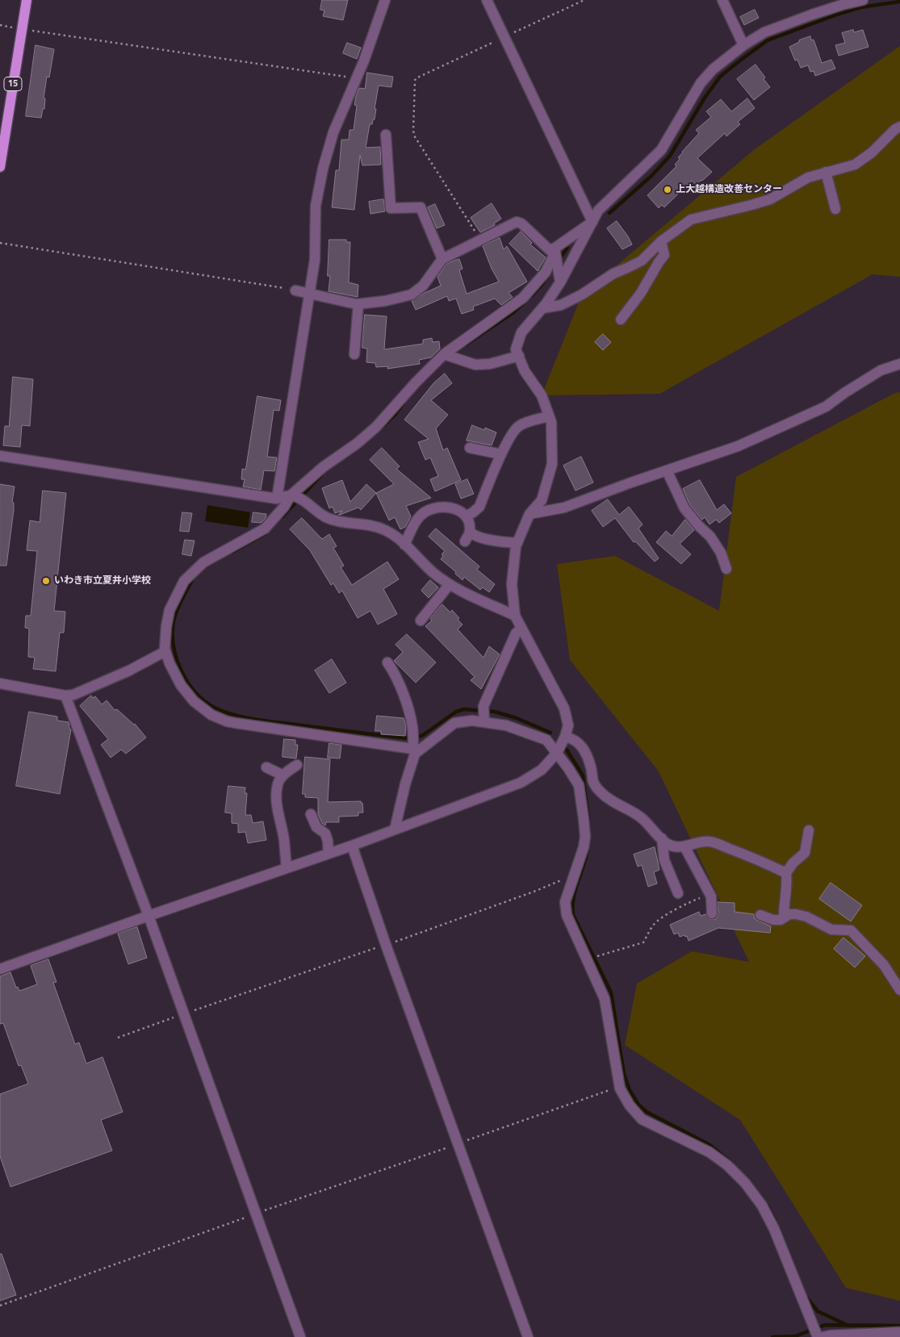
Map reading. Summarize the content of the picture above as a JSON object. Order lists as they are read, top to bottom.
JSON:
{
  "streets": {
    "main road": ["15"]
  },
  "places": ["上大越構造改善センター", "いわき市立夏井小学校"]
}
